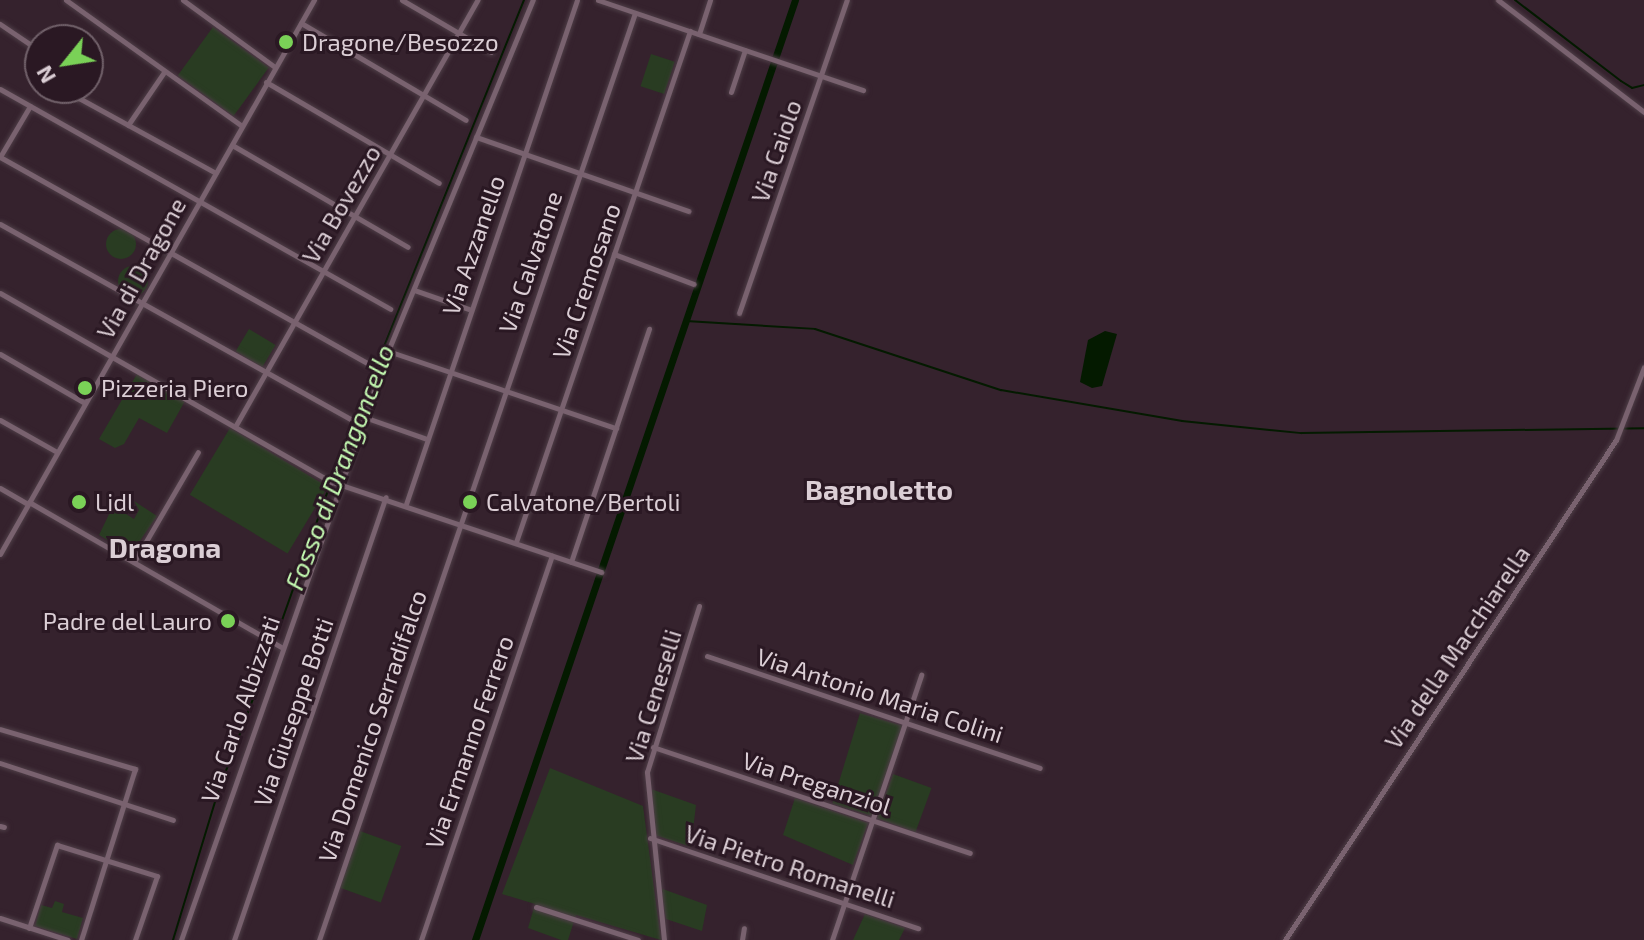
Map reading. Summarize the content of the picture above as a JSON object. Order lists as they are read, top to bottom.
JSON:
{
  "streets": {
    "street": [
      "Via Caiolo",
      "Via Bovezzo",
      "Via Azzanello",
      "Via Calvatone",
      "Via di Dragone",
      "Via Cremosano",
      "Via della Macchiarella",
      "Via Antonio Maria Colini",
      "Via Ceneselli",
      "Via Carlo Albizzati",
      "Via Giuseppe Botti",
      "Via Domenico Serradifalco",
      "Via Ermanno Ferrero",
      "Via Preganziol",
      "Via Pietro Romanelli"
    ]
  },
  "crossings": [
    ["Via Calvatone", "Via Domenico Serradifalco"],
    ["Via Ceneselli", "Via Preganziol"],
    ["Via Ceneselli", "Via Pietro Romanelli"]
  ],
  "districts": ["Bagnoletto", "Dragona"],
  "water": ["Fosso di Drangoncello"],
  "places": [
    "Dragone/Besozzo",
    "Pizzeria Piero",
    "Lidl",
    "Calvatone/Bertoli",
    "Padre del Lauro"
  ],
  "north": "bottom left"
}
